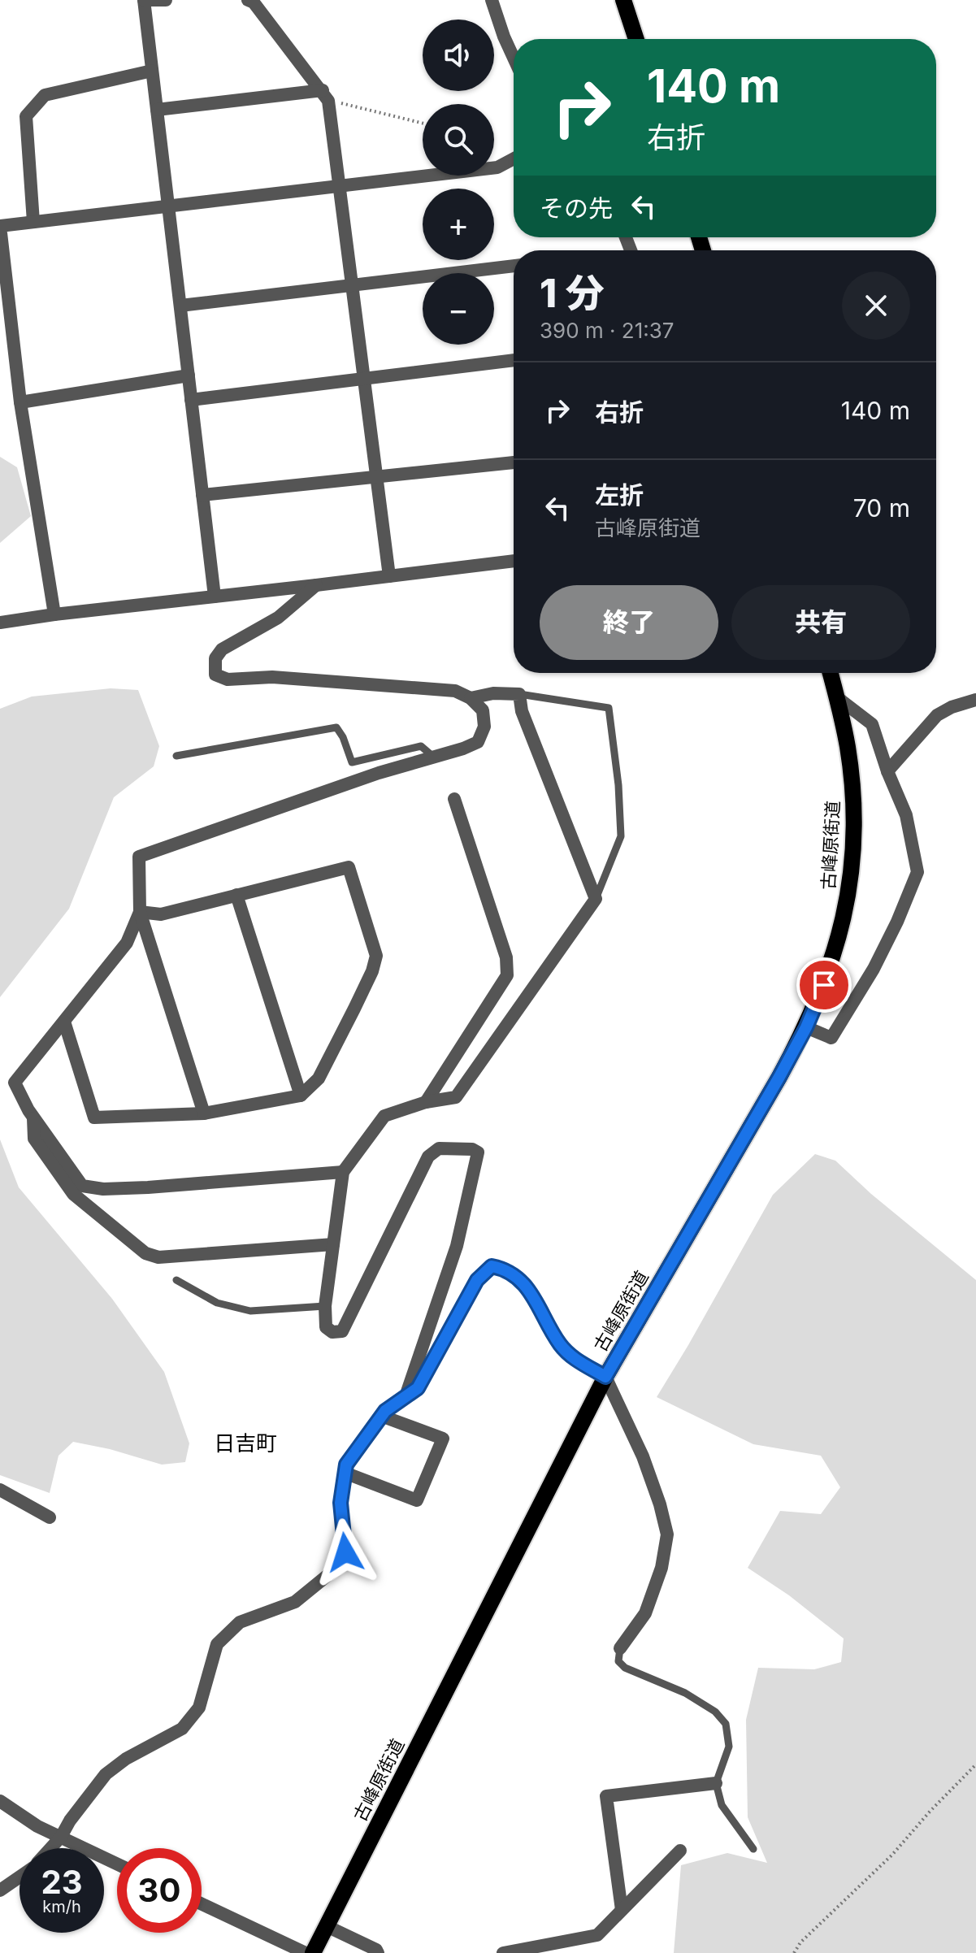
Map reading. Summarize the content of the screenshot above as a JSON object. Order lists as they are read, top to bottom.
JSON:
{
  "streets": {
    "main road": ["古峰原街道"]
  },
  "districts": ["日吉町"],
  "page": {
    "map_buttons": ["+", "−"],
    "turn": ["140 m", "右折"],
    "then": "その先",
    "heading": ["1 分", "390 m · 21:37"],
    "list": [
      {
        "name": "右折",
        "value": "140 m"
      },
      {
        "name": "左折",
        "note": "古峰原街道",
        "value": "70 m"
      }
    ],
    "buttons": ["終了", "共有"],
    "speed": "23 km/h",
    "limit": "30"
  }
}
